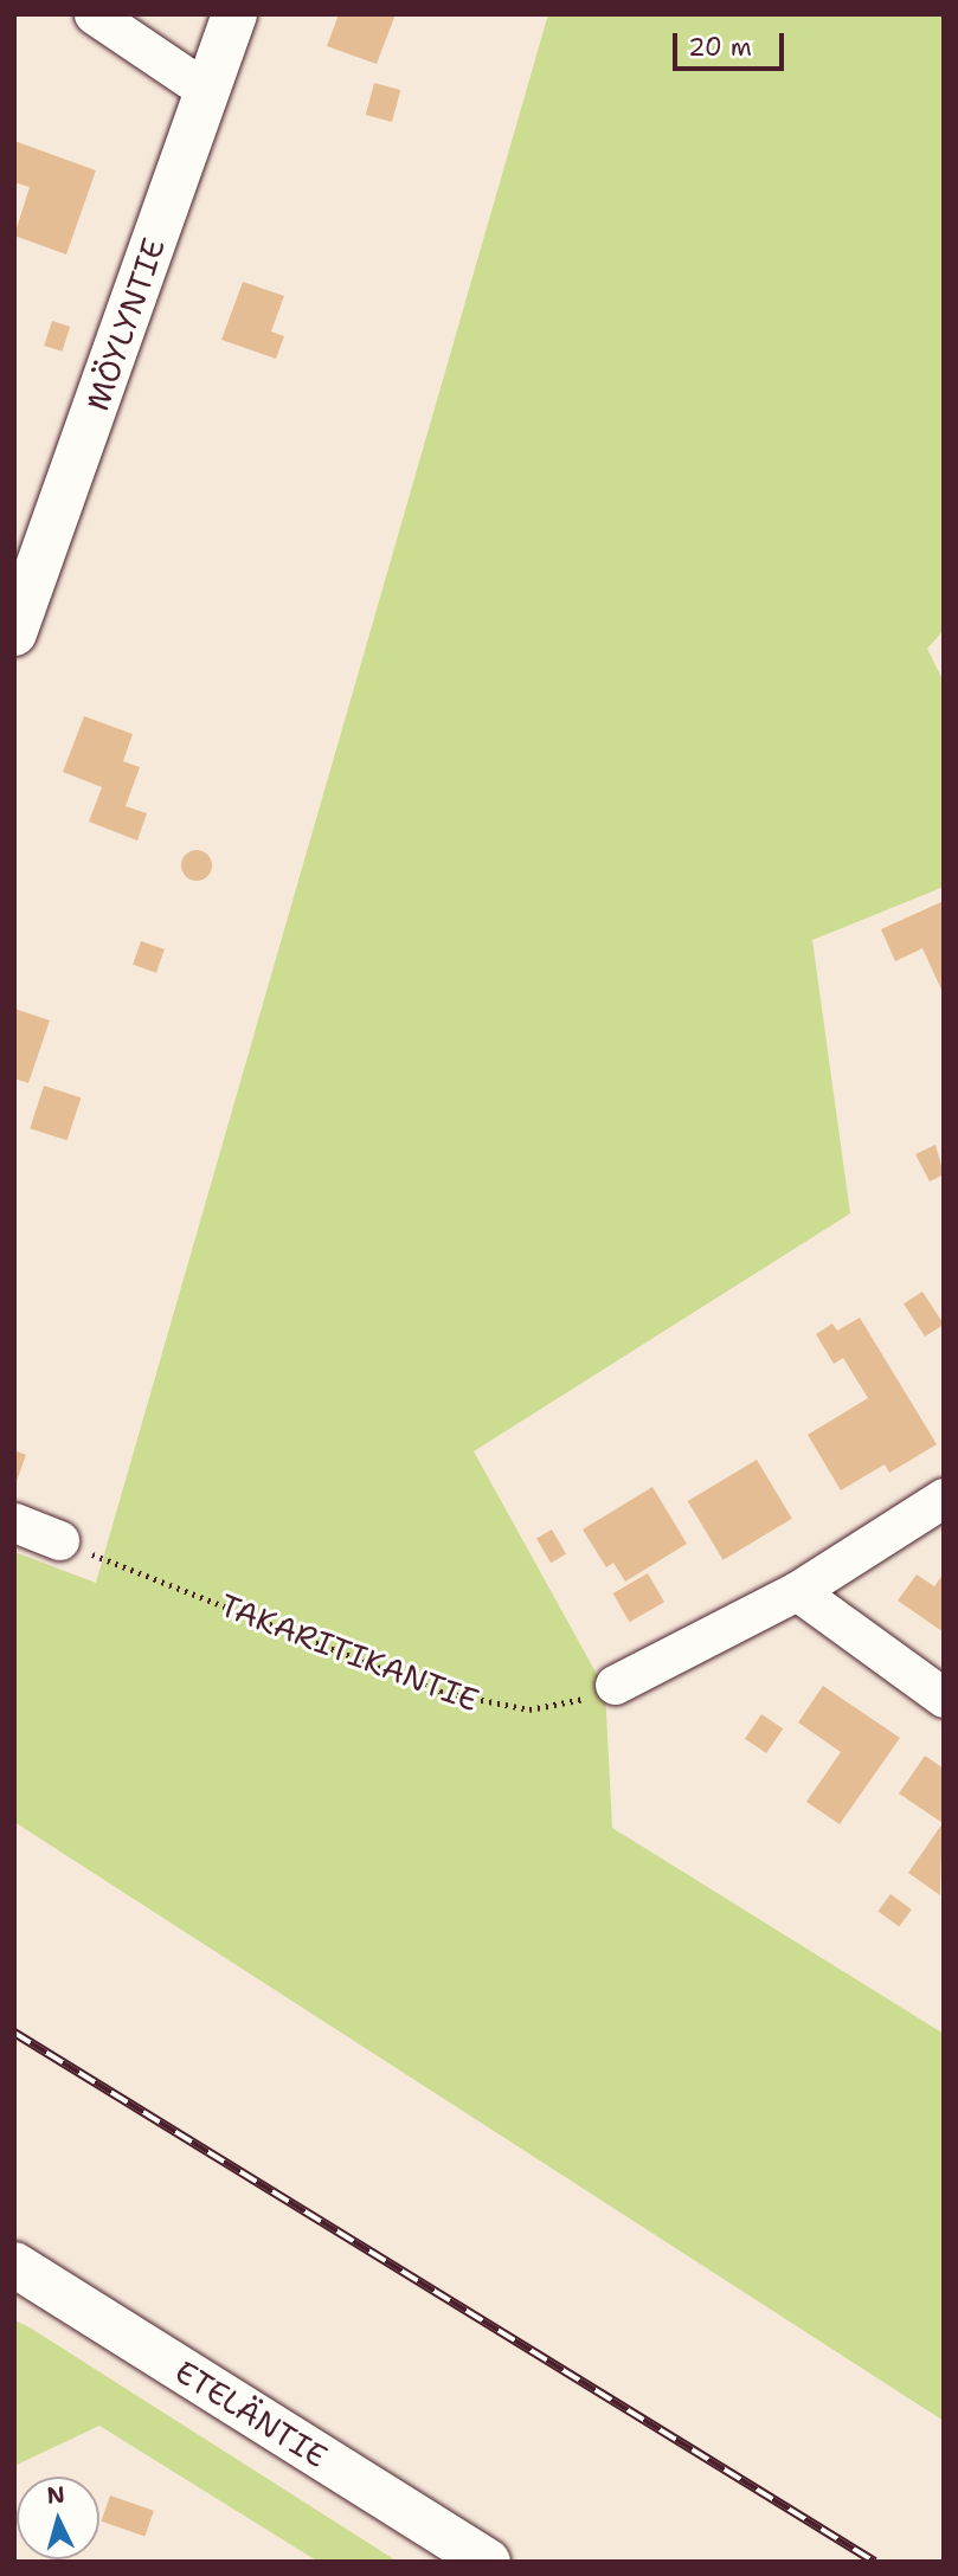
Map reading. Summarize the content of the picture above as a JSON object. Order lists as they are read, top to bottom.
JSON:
{
  "streets": {
    "street": ["MÖYLYNTIE", "ETELÄNTIE"],
    "path": ["TAKARITIKANTIE"]
  },
  "scale_bar": "20 m",
  "north": "top"
}
